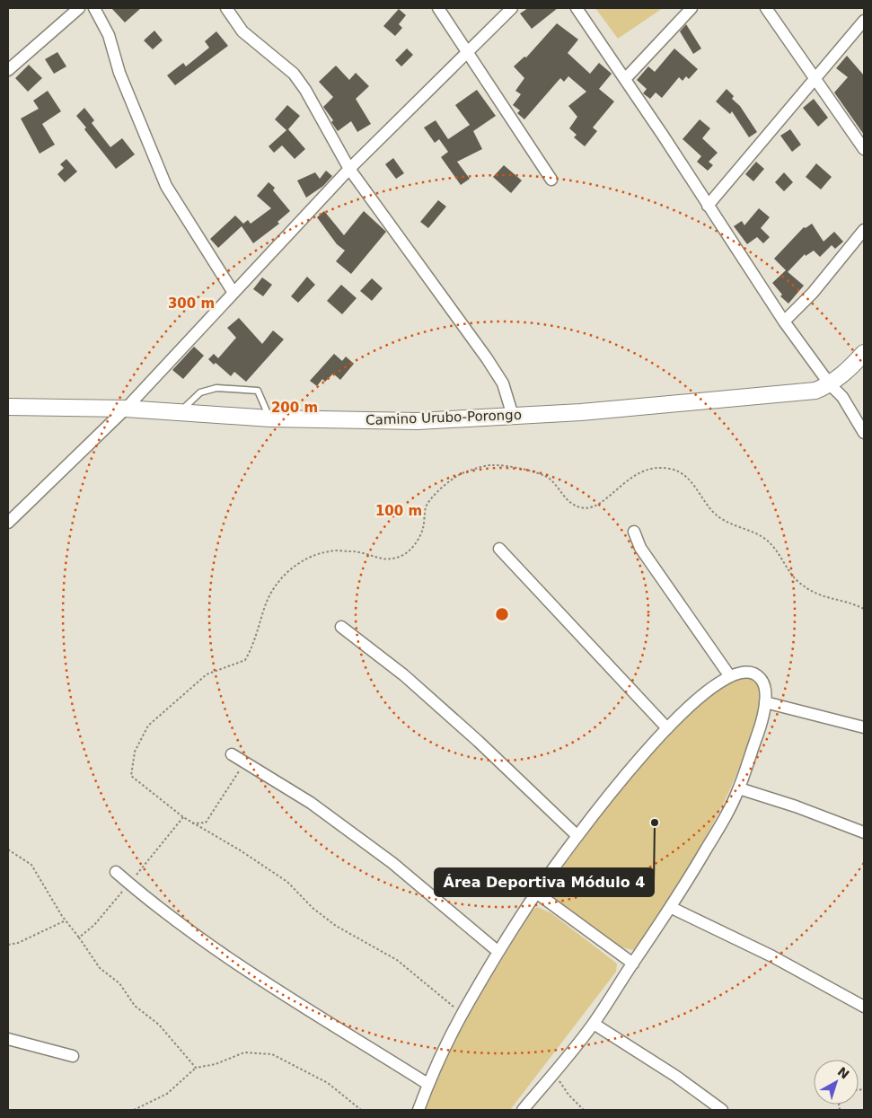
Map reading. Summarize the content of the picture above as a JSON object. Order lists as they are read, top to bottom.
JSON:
{
  "streets": {
    "main road": ["Camino Urubo-Porongo"]
  },
  "places": ["Área Deportiva Módulo 4"],
  "north": "top right",
  "rings": ["300 m", "200 m", "100 m"]
}
